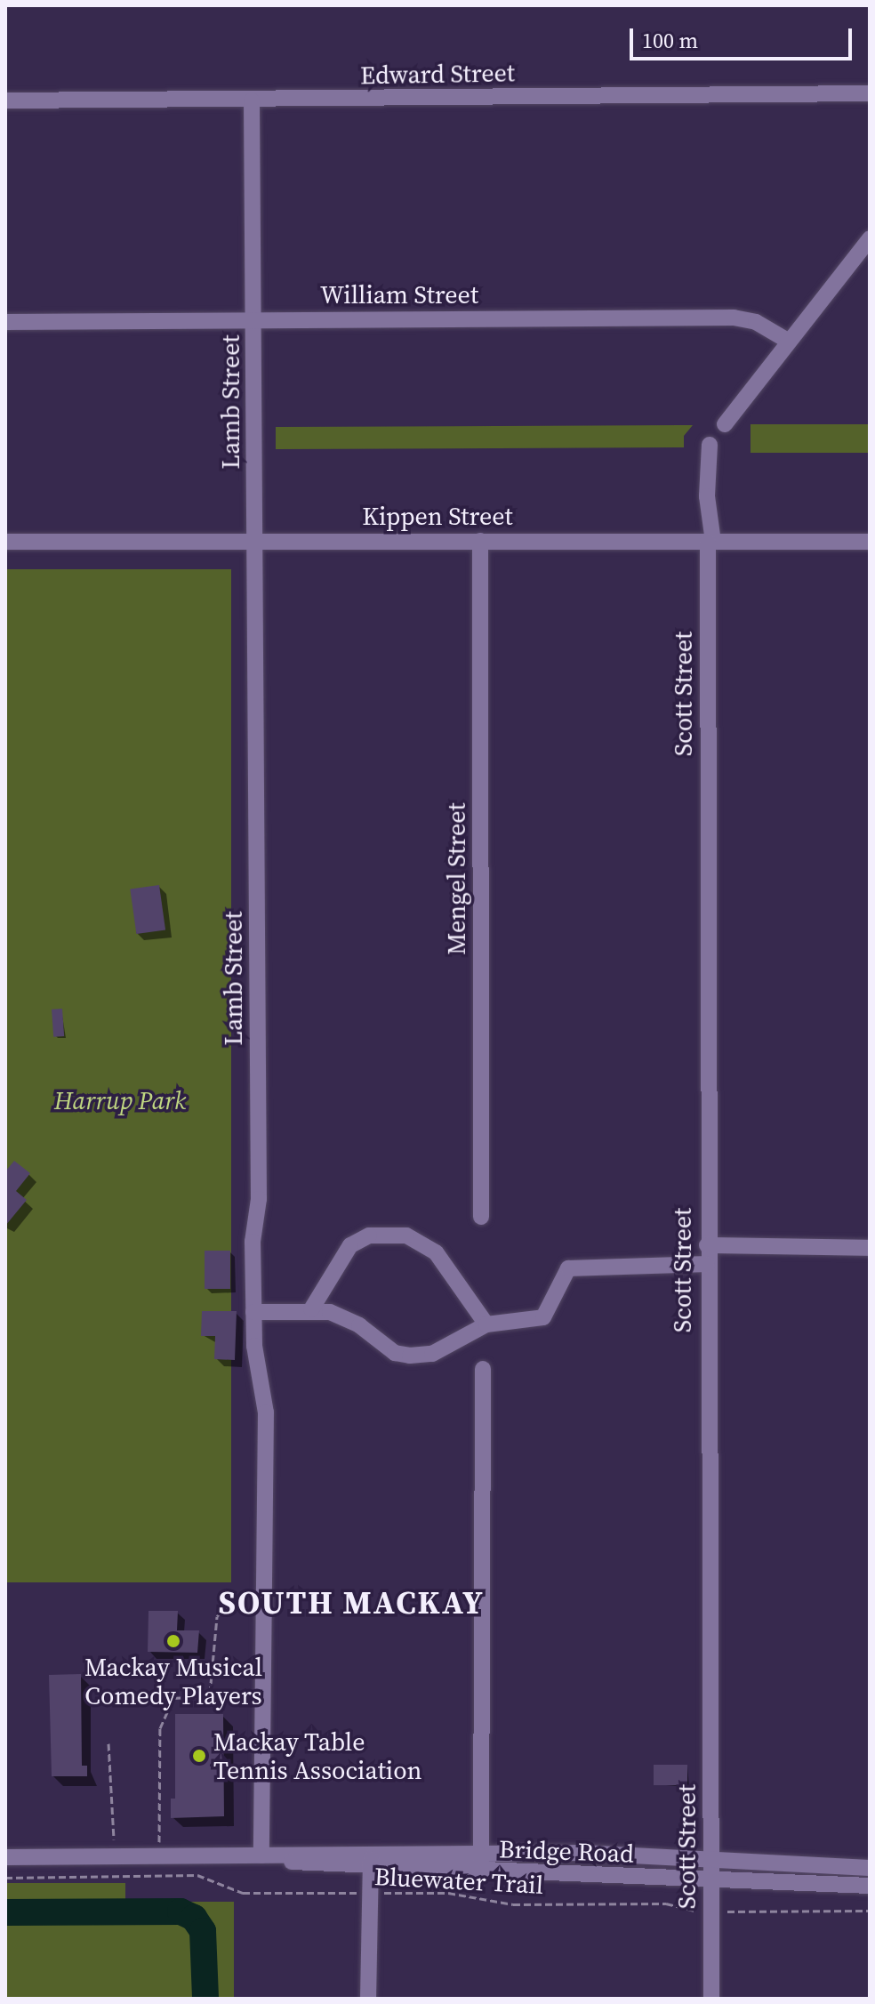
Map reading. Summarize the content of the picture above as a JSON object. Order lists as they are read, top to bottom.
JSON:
{
  "streets": {
    "street": [
      "Edward Street",
      "William Street",
      "Lamb Street",
      "Kippen Street",
      "Scott Street",
      "Mengel Street",
      "Bridge Road"
    ],
    "path": ["Bluewater Trail"]
  },
  "crossings": [
    ["Edward Street", "Lamb Street"],
    ["William Street", "Lamb Street"],
    ["Lamb Street", "Kippen Street"],
    ["Lamb Street", "Bridge Road"],
    ["Kippen Street", "Scott Street"],
    ["Kippen Street", "Mengel Street"],
    ["Scott Street", "Bridge Road"],
    ["Scott Street", "Bluewater Trail"]
  ],
  "districts": ["SOUTH MACKAY"],
  "parks": ["Harrup Park"],
  "places": ["Mackay Musical Comedy Players", "Mackay Table Tennis Association"],
  "scale_bar": "100 m"
}
